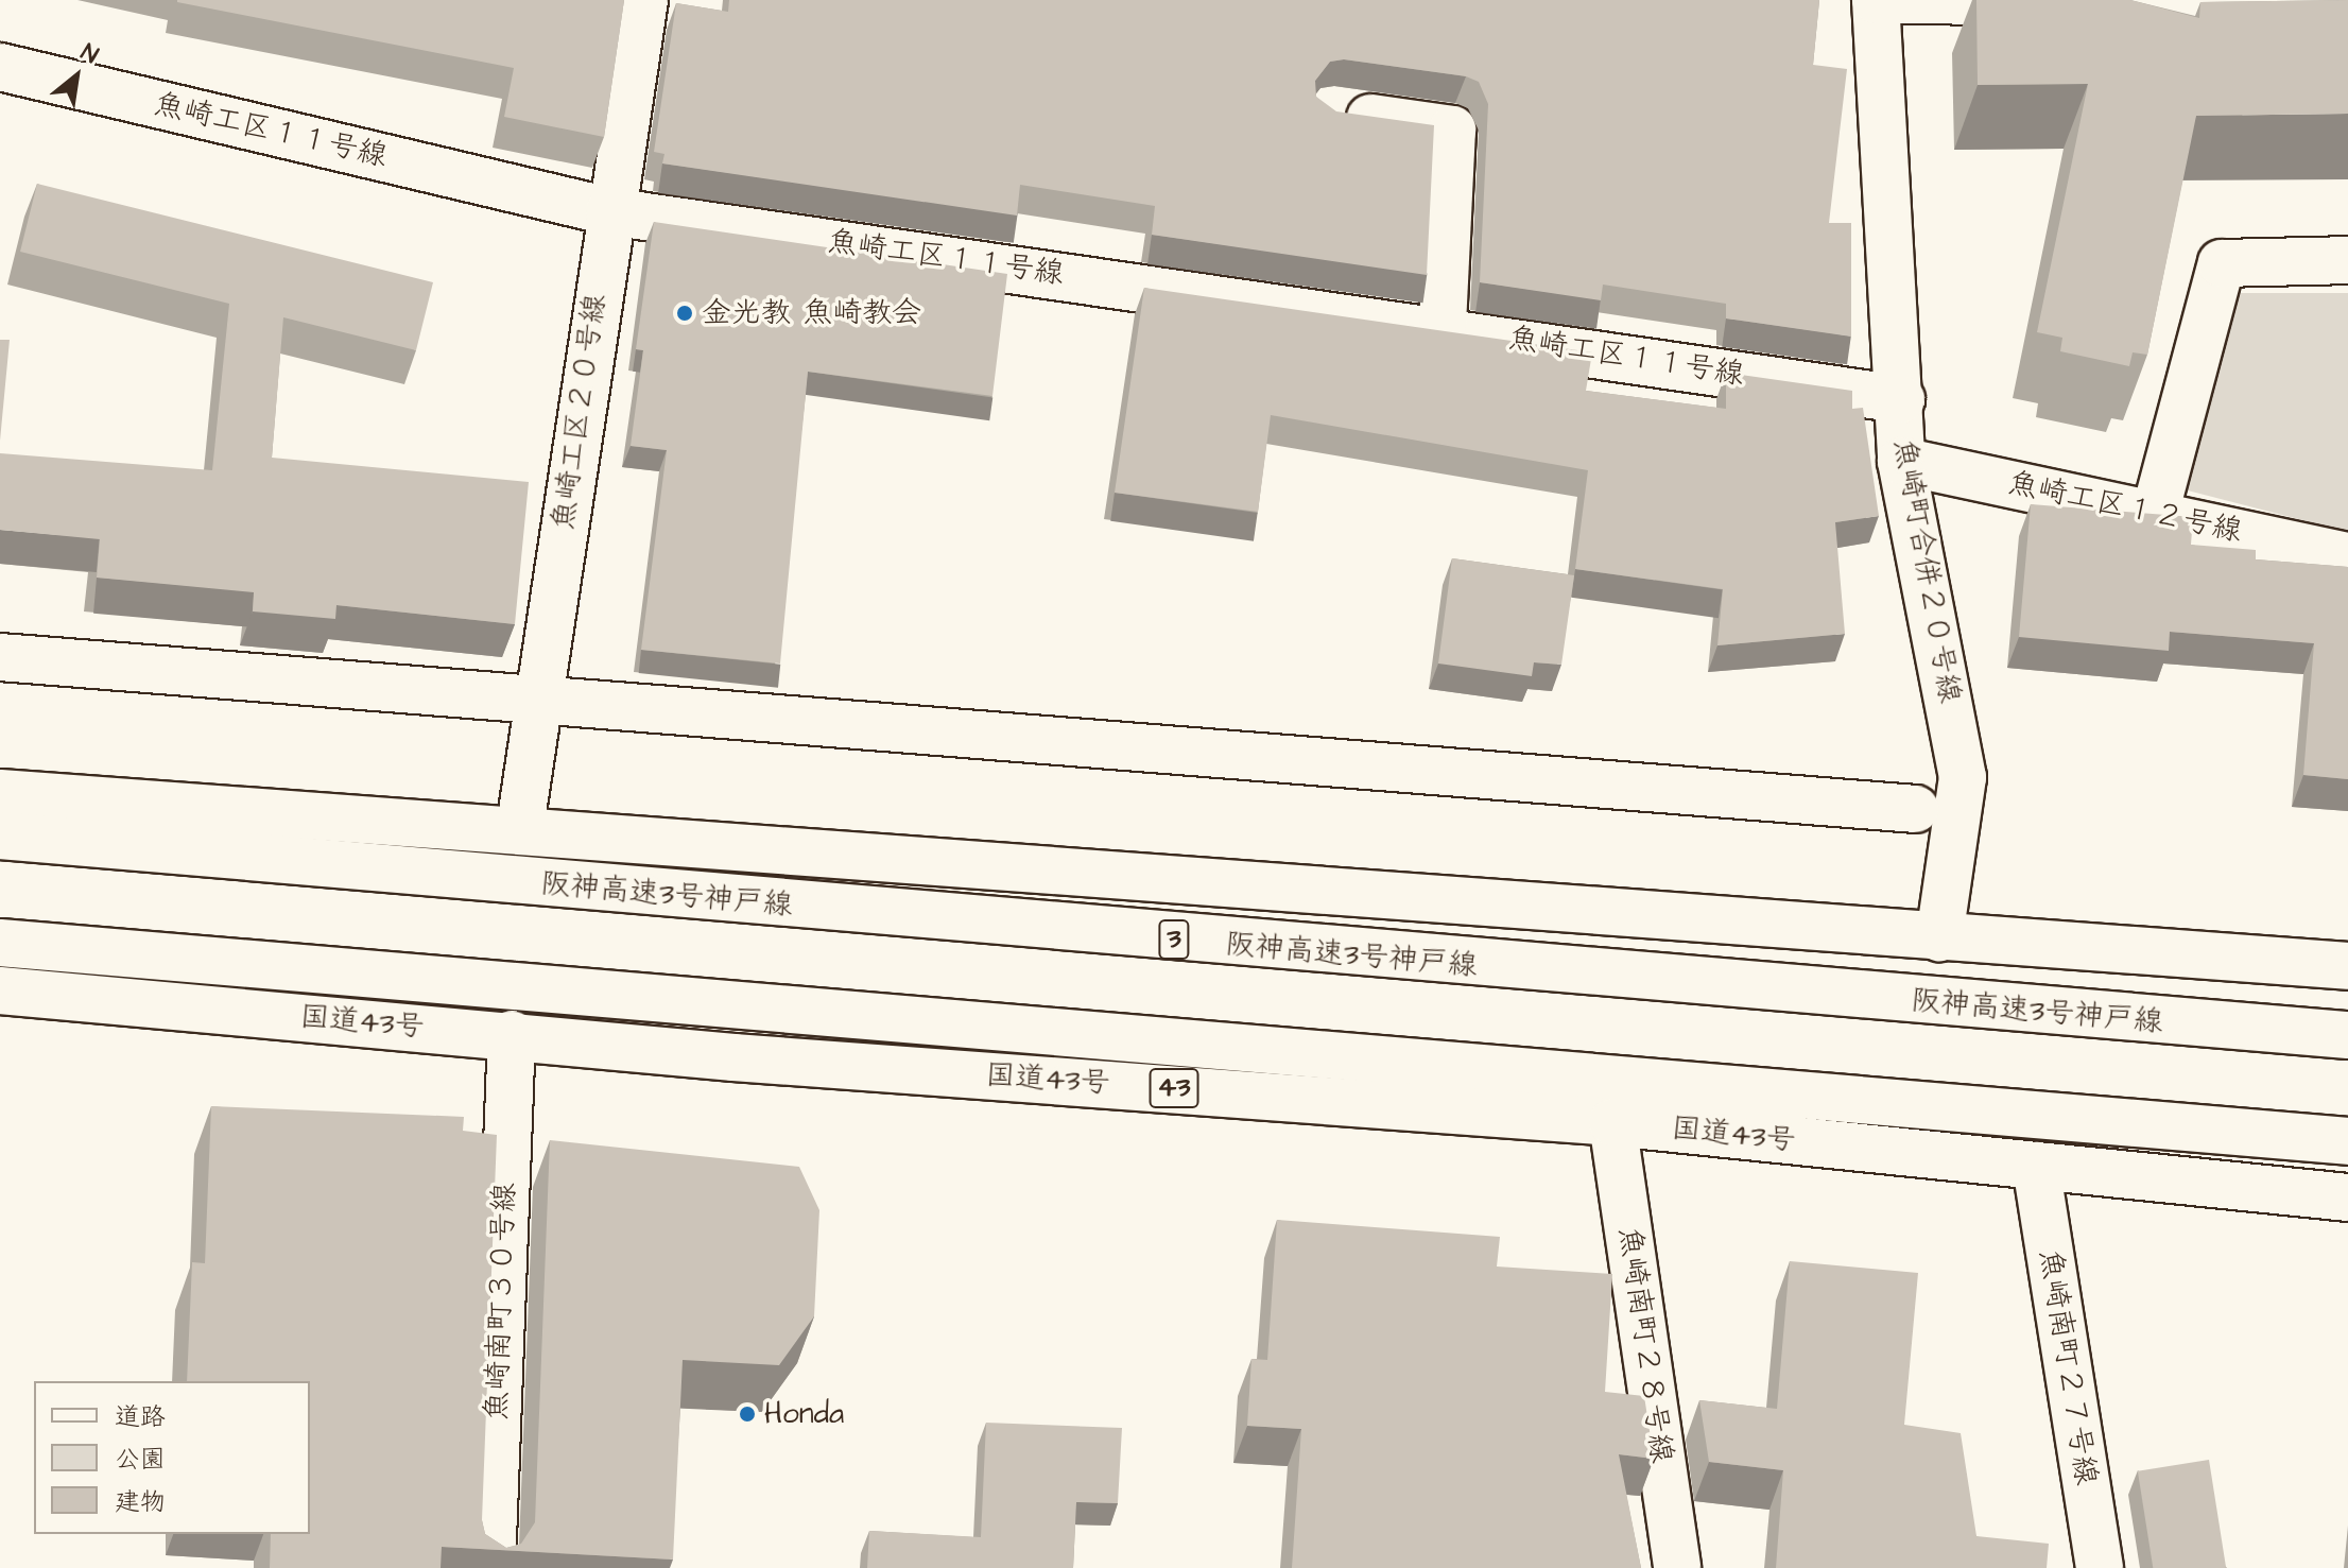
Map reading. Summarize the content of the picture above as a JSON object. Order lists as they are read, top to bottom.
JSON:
{
  "streets": {
    "main road": [
      "魚崎工区１１号線",
      "魚崎工区２０号線",
      "魚崎工区１２号線",
      "魚崎町合併２０号線",
      "阪神高速3号神戸線",
      "3",
      "国道43号",
      "43",
      "魚崎南町３０号線",
      "魚崎南町２８号線",
      "魚崎南町２７号線"
    ]
  },
  "crossings": [
    ["魚崎工区１１号線", "魚崎工区２０号線"],
    ["魚崎工区１１号線", "魚崎町合併２０号線"],
    ["魚崎工区１２号線", "魚崎町合併２０号線"],
    ["国道43号", "魚崎南町３０号線"],
    ["国道43号", "魚崎南町２８号線"],
    ["国道43号", "魚崎南町２７号線"]
  ],
  "places": ["金光教 魚崎教会", "Honda"],
  "legend": ["道路", "公園", "建物"],
  "north": "top right"
}
